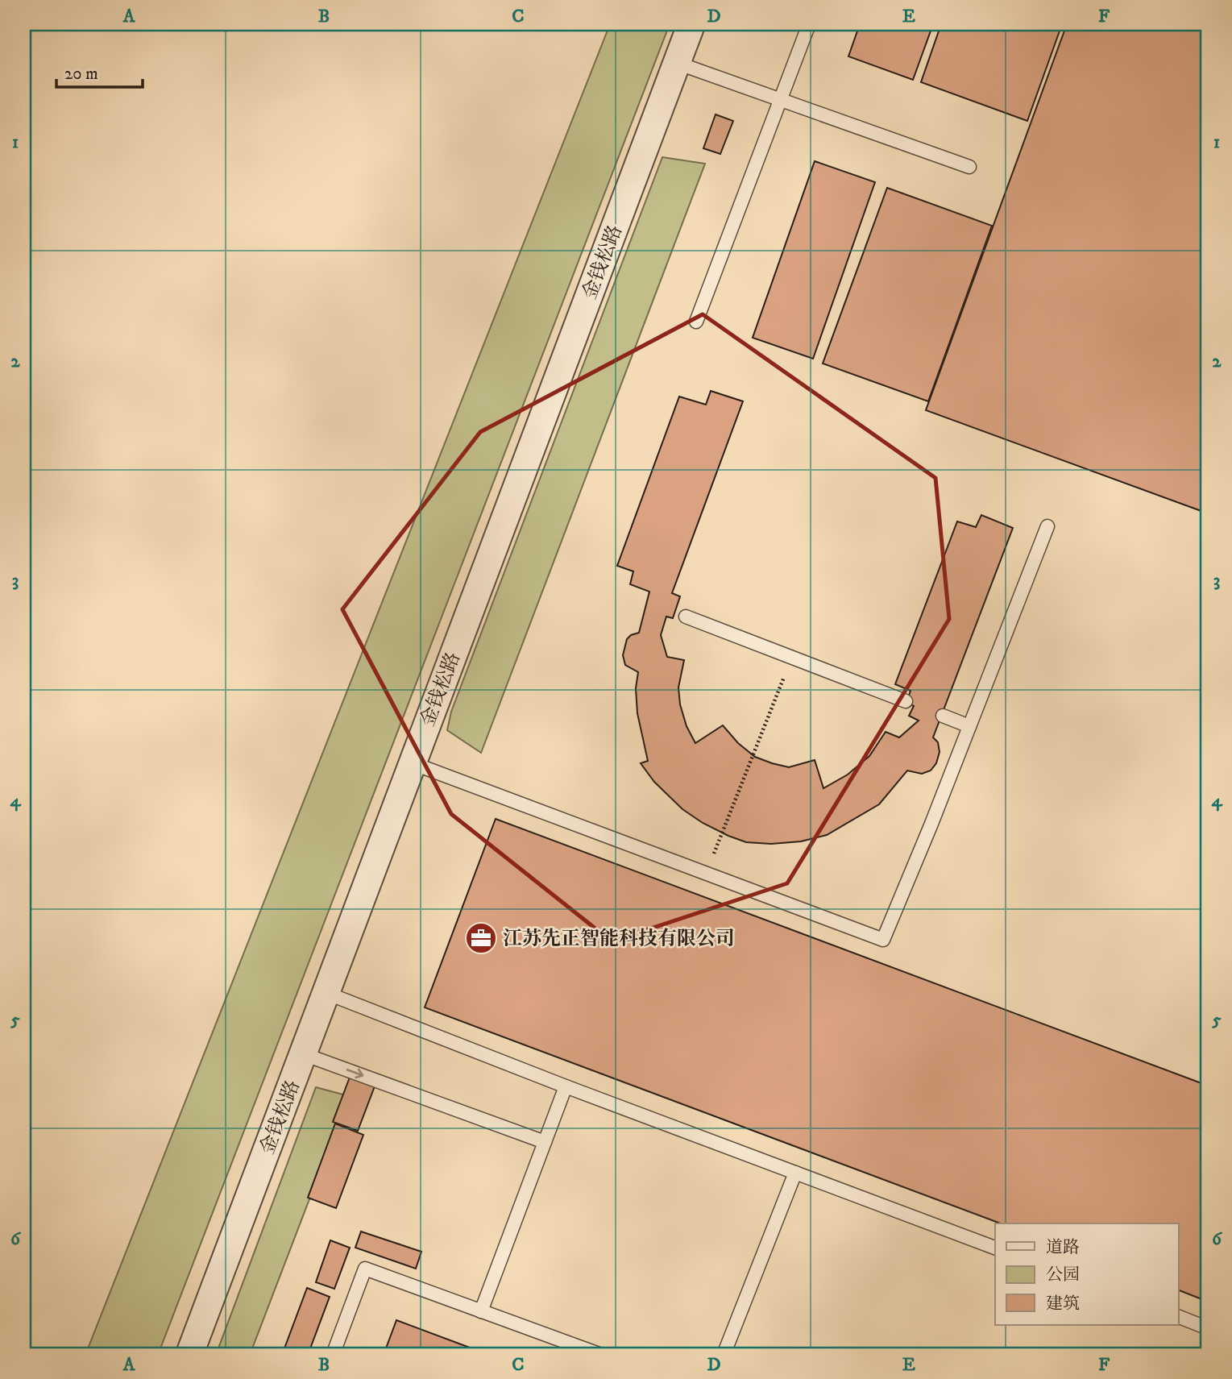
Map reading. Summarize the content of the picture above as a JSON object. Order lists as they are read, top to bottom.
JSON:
{
  "streets": {
    "street": ["金钱松路"]
  },
  "places": {
    "office": ["江苏先正智能科技有限公司"]
  },
  "legend": ["道路", "公园", "建筑"],
  "scale_bar": "20 m",
  "grid": {
    "columns": [
      "A",
      "B",
      "C",
      "D",
      "E",
      "F"
    ],
    "rows": [
      "1",
      "2",
      "3",
      "4",
      "5",
      "6"
    ]
  }
}
